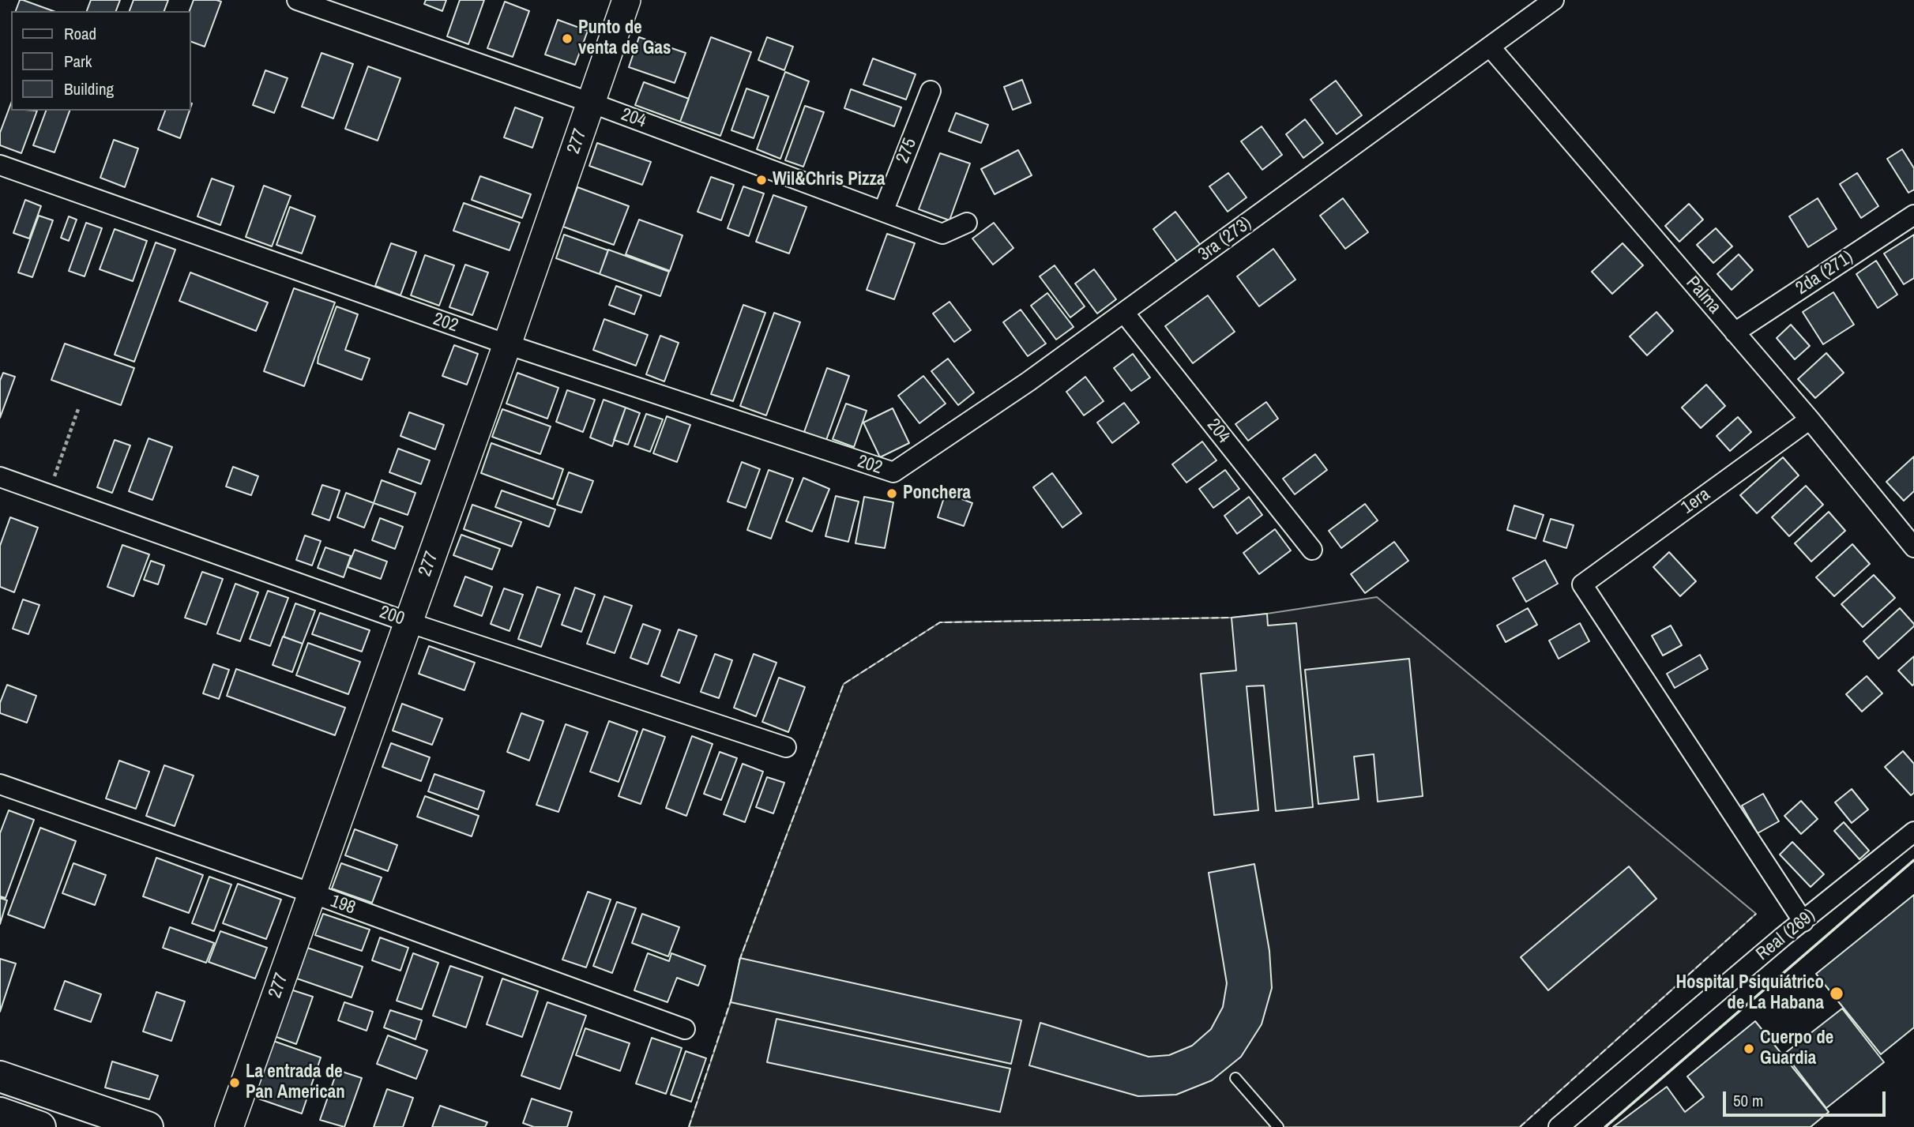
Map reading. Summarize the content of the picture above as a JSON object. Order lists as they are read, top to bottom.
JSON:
{
  "streets": {
    "street": [
      "204",
      "277",
      "275",
      "3ra (273)",
      "2da (271)",
      "Palma",
      "202",
      "1era",
      "200",
      "198",
      "Real (269)"
    ]
  },
  "crossings": [
    ["204", "277"],
    ["204", "275"],
    ["204", "3ra (273)"],
    ["277", "202"],
    ["277", "200"],
    ["277", "198"],
    ["3ra (273)", "Palma"],
    ["3ra (273)", "202"],
    ["2da (271)", "Palma"],
    ["Palma", "1era"],
    ["1era", "Real (269)"]
  ],
  "places": [
    "Punto de venta de Gas",
    "Wil&Chris Pizza",
    "Ponchera",
    "Hospital Psiquiátrico de La Habana",
    "Cuerpo de Guardia",
    "La entrada de Pan American"
  ],
  "legend": ["Road", "Park", "Building"],
  "scale_bar": "50 m"
}
